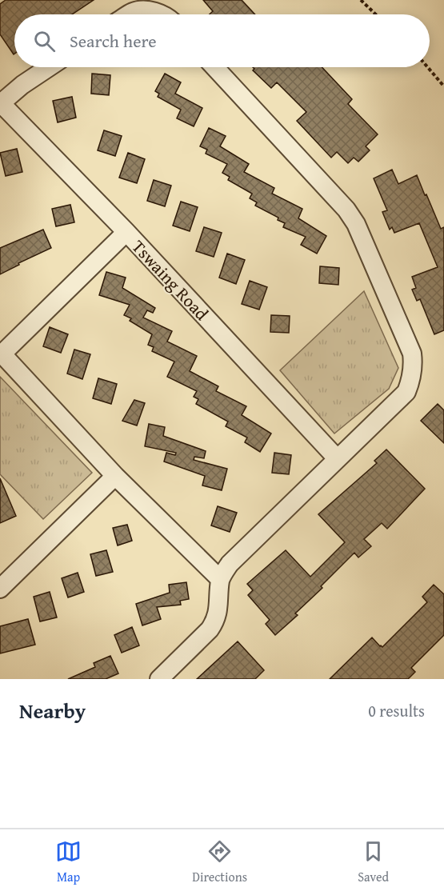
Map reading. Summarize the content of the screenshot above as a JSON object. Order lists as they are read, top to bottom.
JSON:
{
  "streets": {
    "street": ["Tswaing Road"]
  },
  "page": {
    "search": "Search here",
    "heading": ["Nearby", "0 results"],
    "nav": ["Map", "Directions", "Saved"]
  }
}
